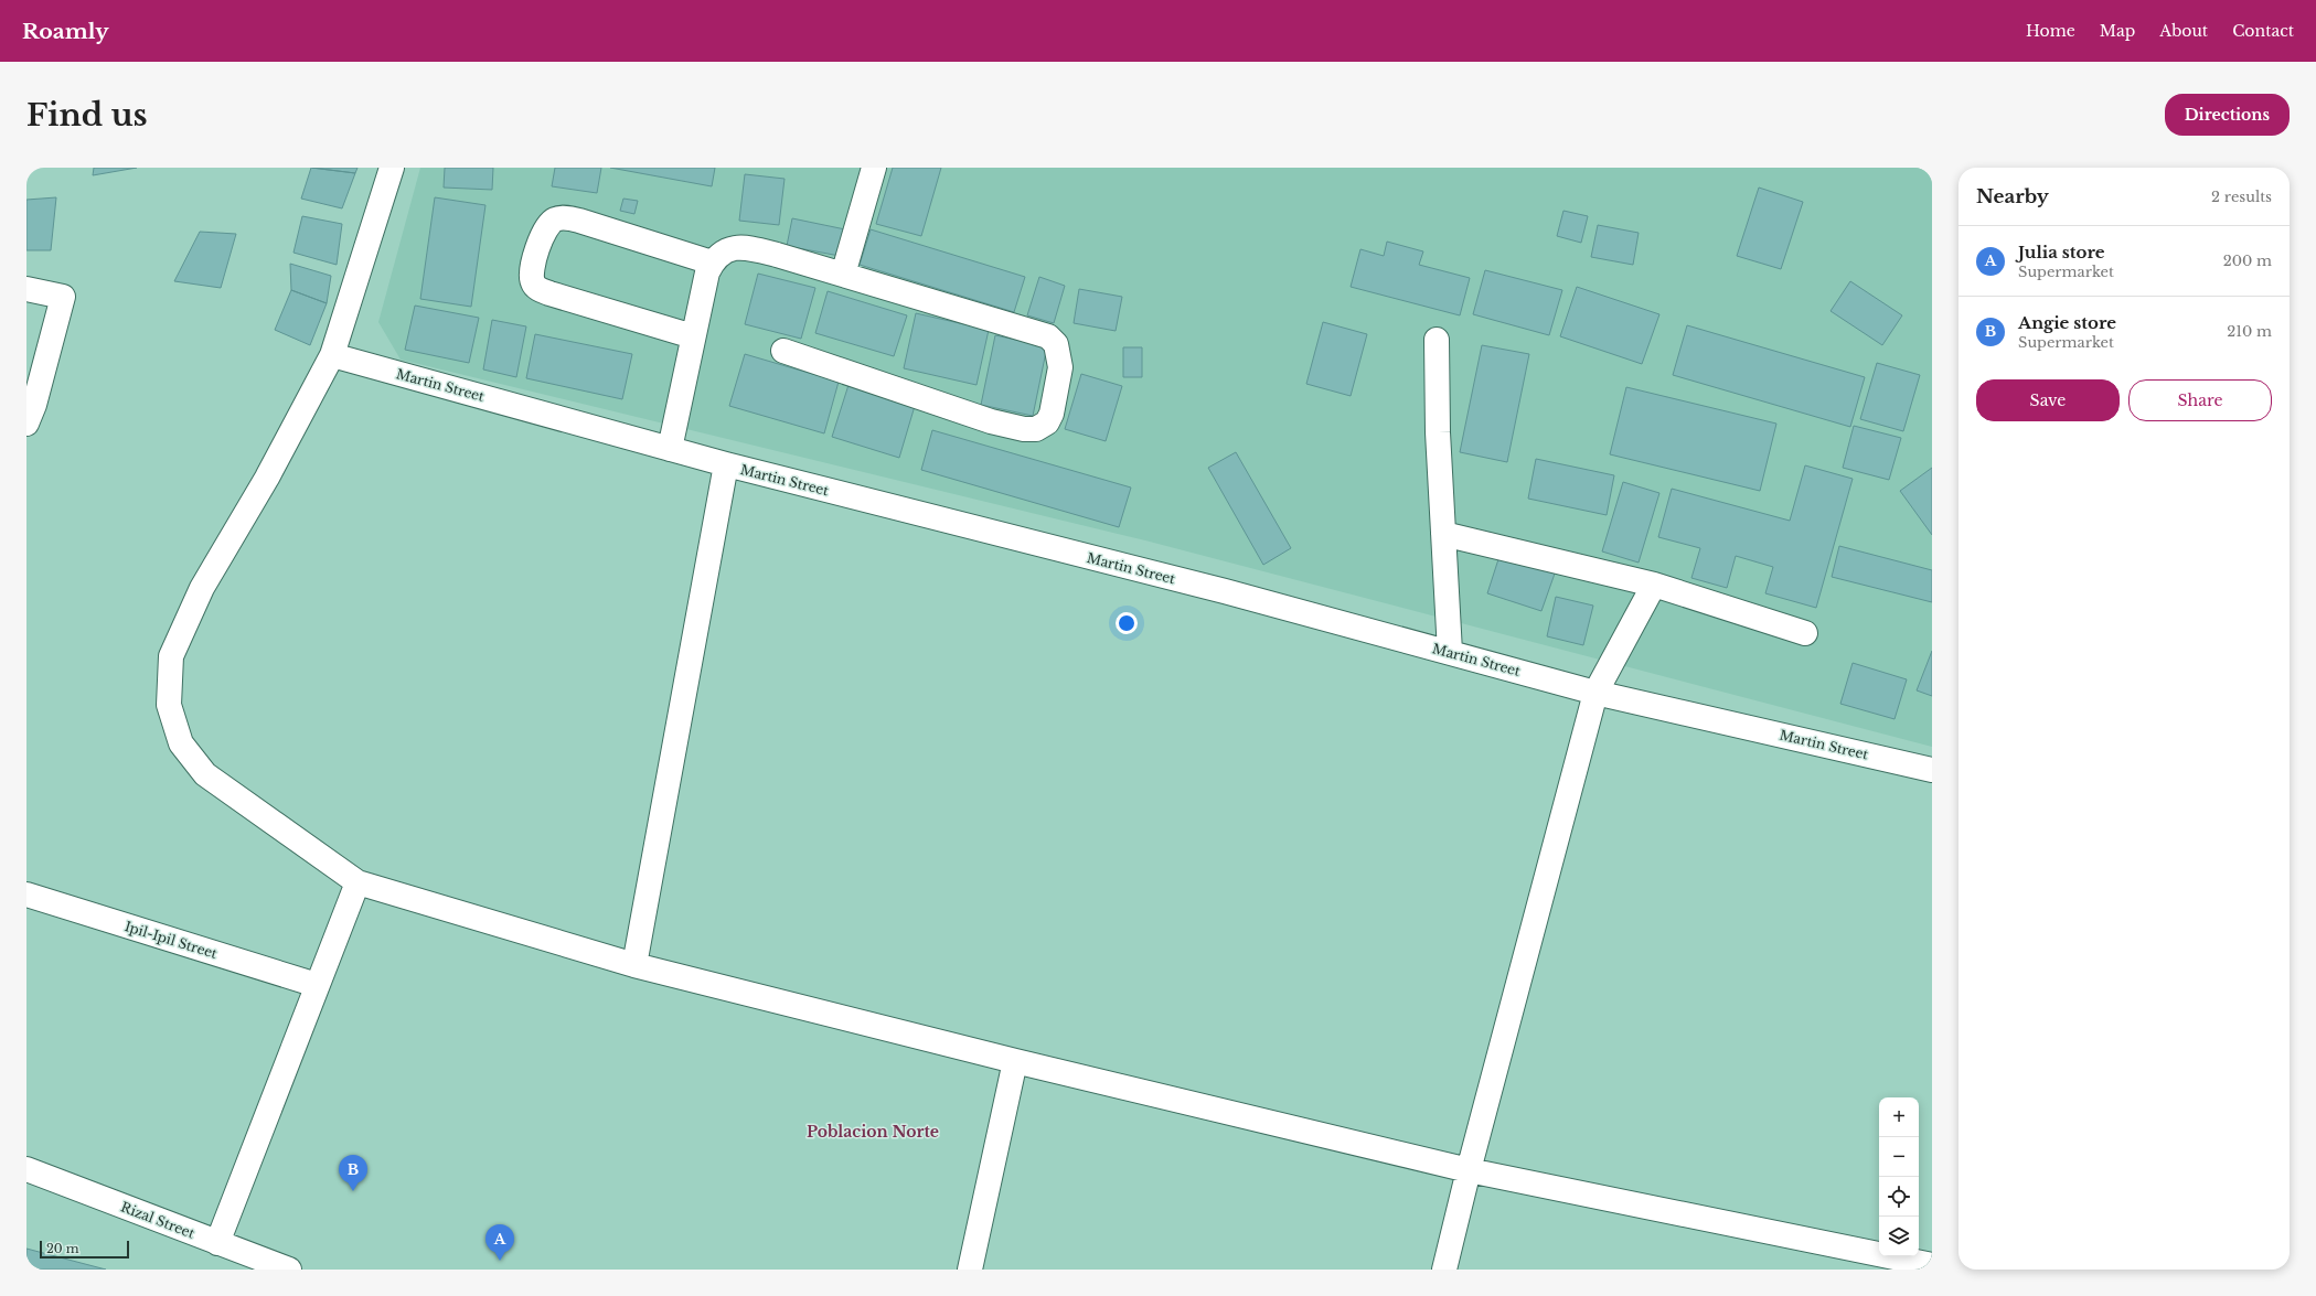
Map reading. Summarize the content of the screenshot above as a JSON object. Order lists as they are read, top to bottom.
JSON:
{
  "streets": {
    "street": ["Martin Street", "Ipil-Ipil Street", "Rizal Street"]
  },
  "districts": ["Poblacion Norte"],
  "scale_bar": "20 m",
  "page": {
    "header": "Roamly",
    "nav": [
      "Home",
      "Map",
      "About",
      "Contact"
    ],
    "buttons": [
      "Directions",
      ["Save", "Share"]
    ],
    "title": "Find us",
    "heading": ["Nearby", "2 results"],
    "list": [
      {
        "mark": "A",
        "name": "Julia store",
        "note": "Supermarket",
        "value": "200 m"
      },
      {
        "mark": "B",
        "name": "Angie store",
        "note": "Supermarket",
        "value": "210 m"
      }
    ],
    "map_buttons": ["+", "−"],
    "pins": ["B", "A"],
    "scale": "20 m"
  }
}
